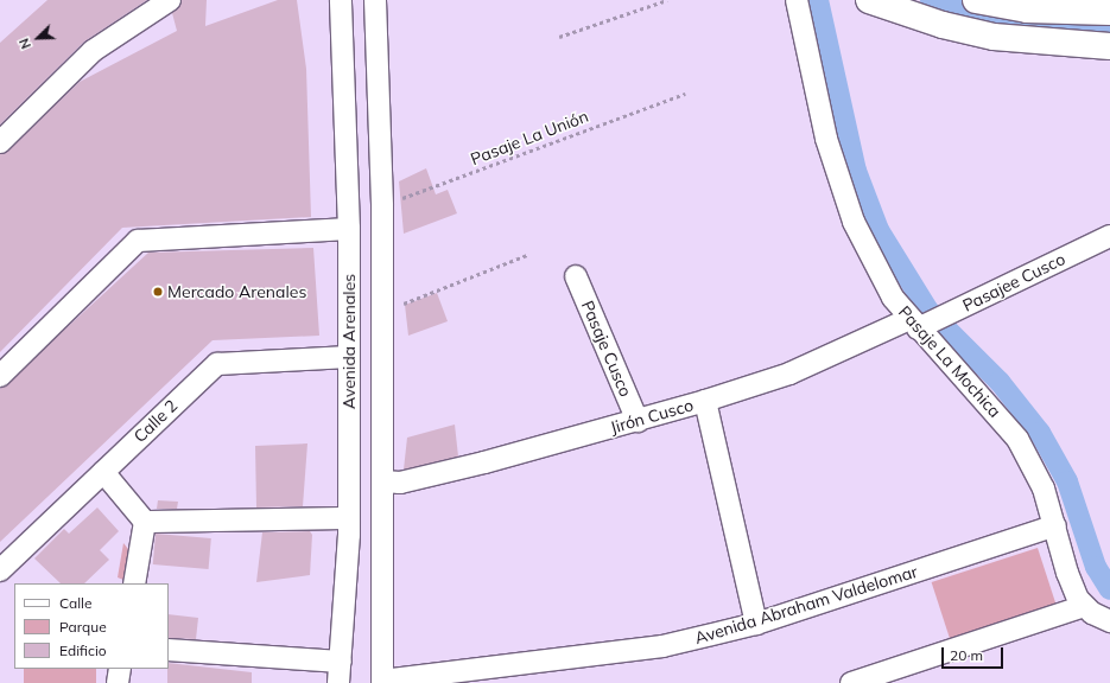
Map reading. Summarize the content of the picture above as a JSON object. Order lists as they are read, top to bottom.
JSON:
{
  "streets": {
    "street": [
      "Pasajee Cusco",
      "Avenida Arenales",
      "Pasaje Cusco",
      "Pasaje La Mochica",
      "Jirón Cusco",
      "Calle 2",
      "Avenida Abraham Valdelomar"
    ],
    "path": ["Pasaje La Unión"]
  },
  "crossings": [
    ["Pasaje La Unión", "Avenida Arenales"],
    ["Pasajee Cusco", "Pasaje La Mochica"],
    ["Pasajee Cusco", "Jirón Cusco"],
    ["Avenida Arenales", "Jirón Cusco"],
    ["Avenida Arenales", "Calle 2"],
    ["Avenida Arenales", "Avenida Abraham Valdelomar"],
    ["Pasaje Cusco", "Jirón Cusco"],
    ["Pasaje La Mochica", "Jirón Cusco"],
    ["Pasaje La Mochica", "Avenida Abraham Valdelomar"]
  ],
  "places": ["Mercado Arenales"],
  "legend": ["Calle", "Parque", "Edificio"],
  "scale_bar": "20 m",
  "north": "bottom left"
}
